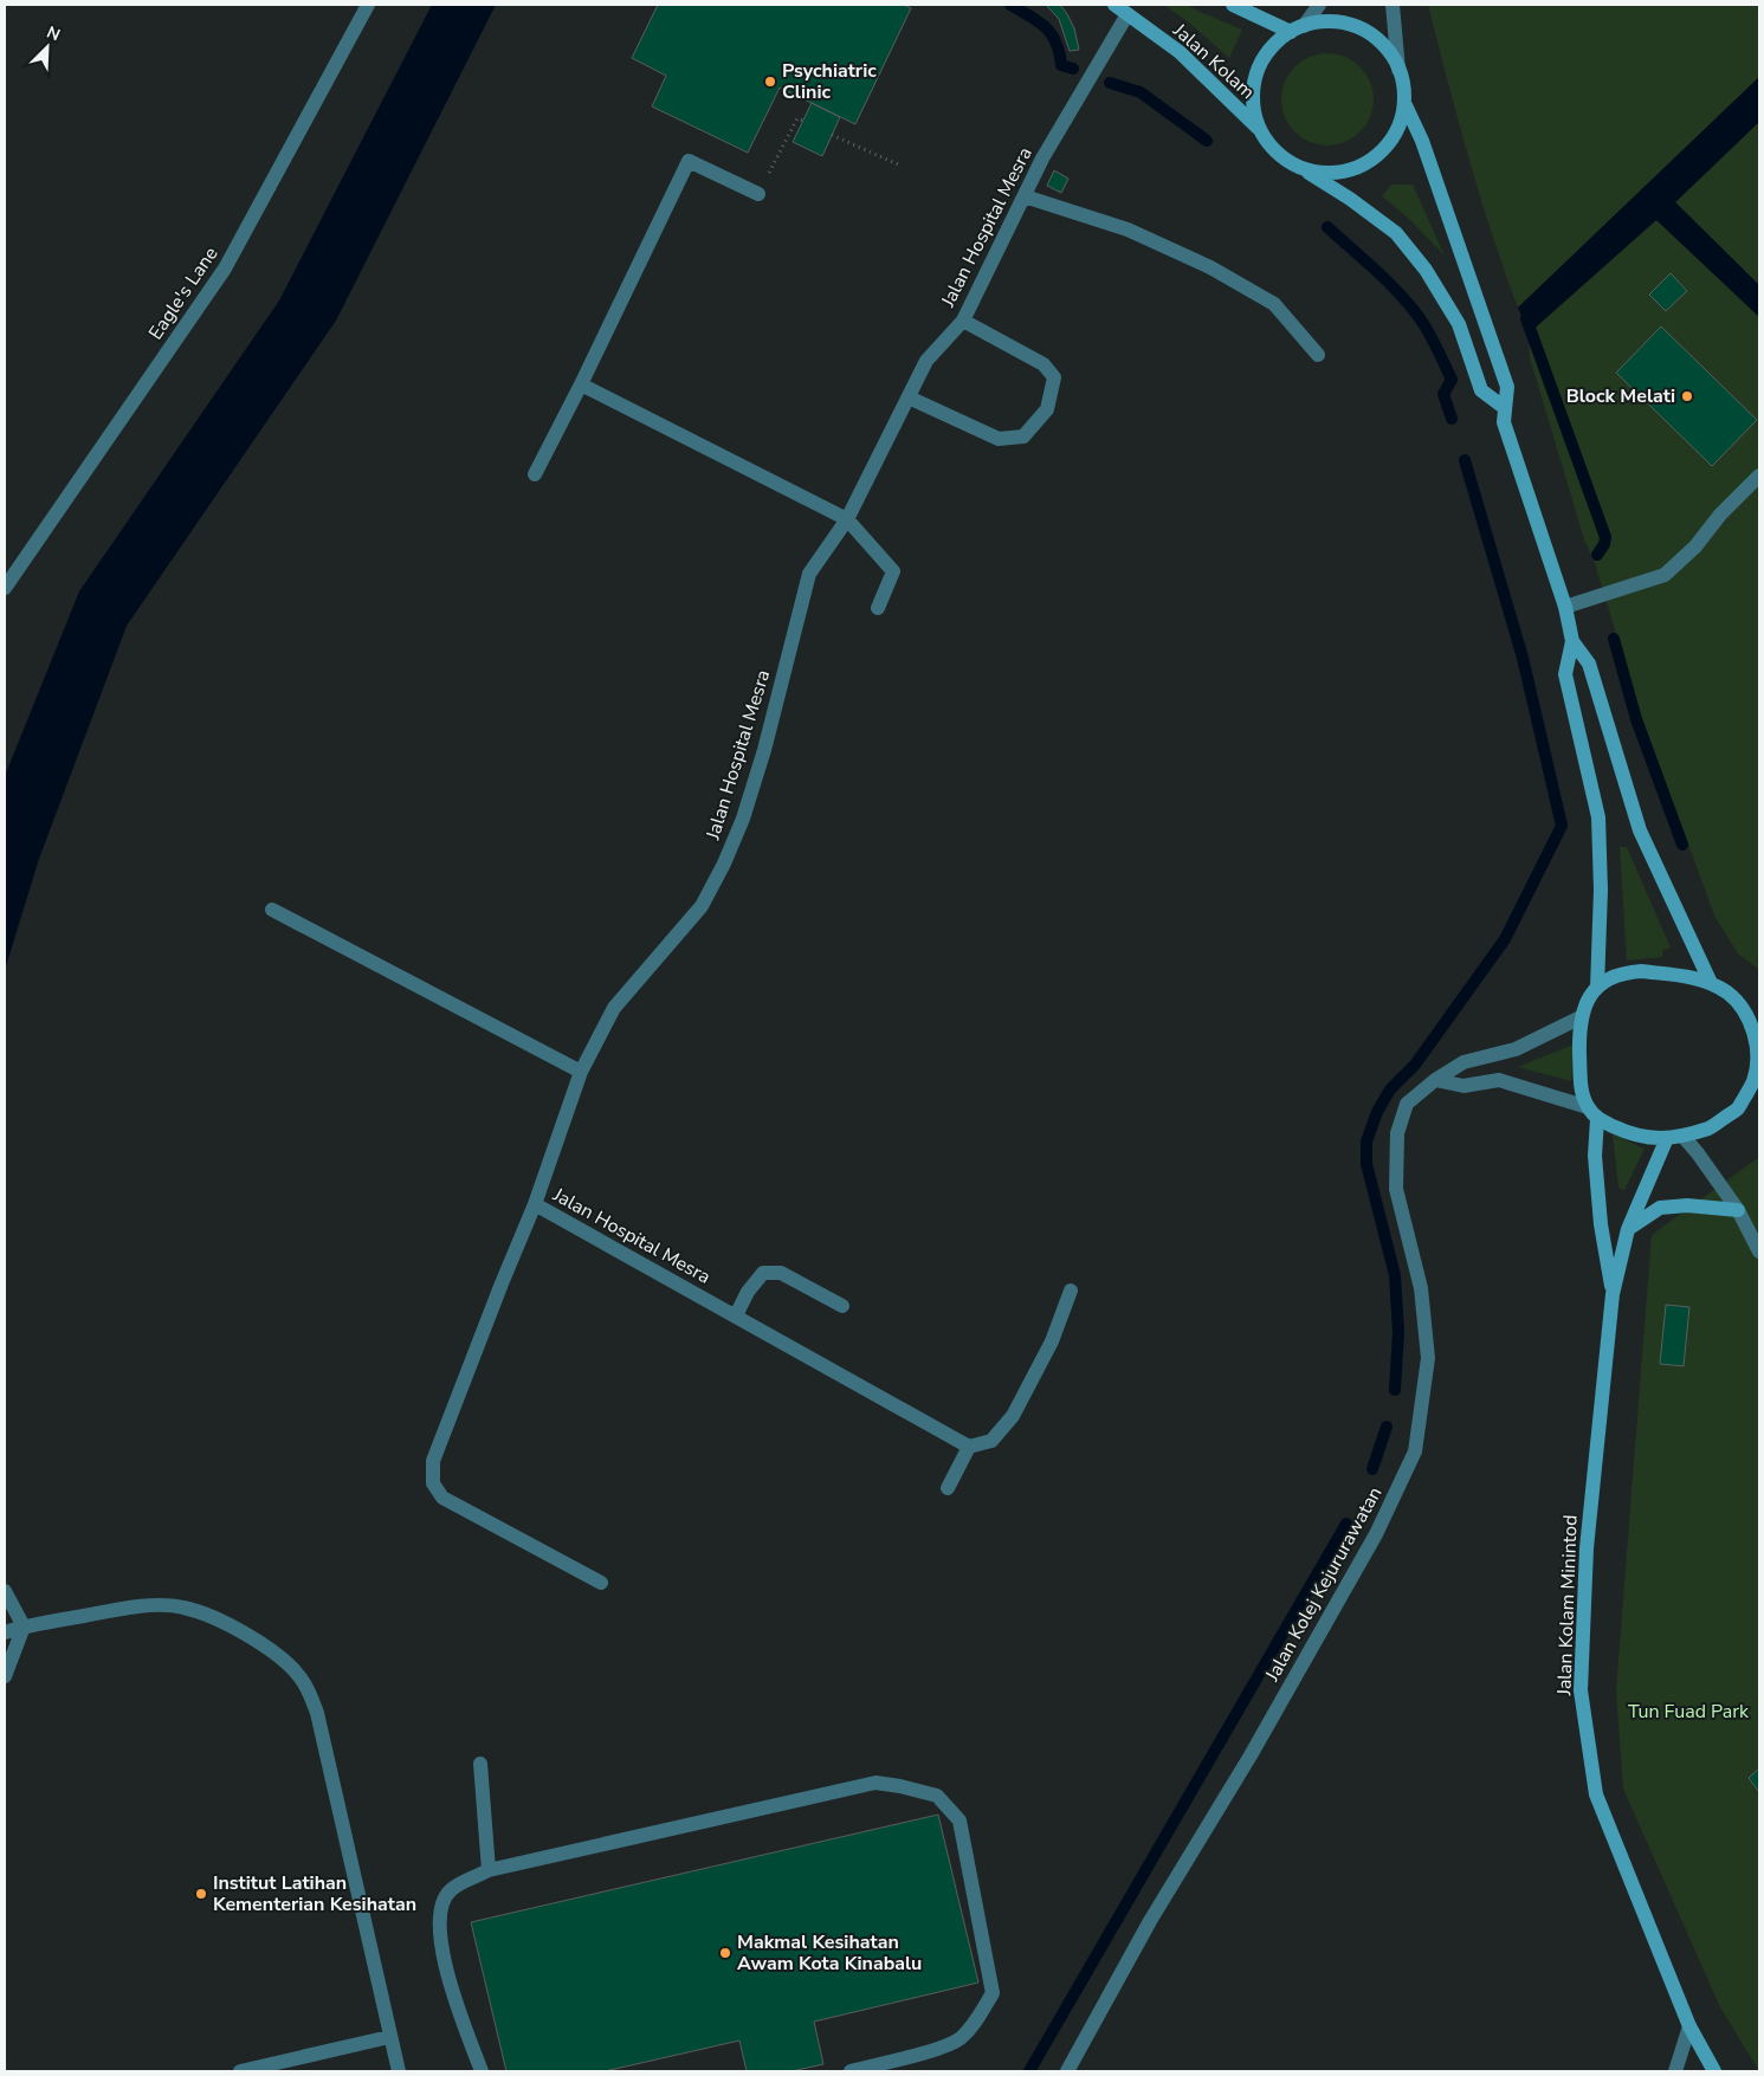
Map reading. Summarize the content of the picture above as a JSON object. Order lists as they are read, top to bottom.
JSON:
{
  "streets": {
    "main road": ["Jalan Kolam", "Jalan Kolam Minintod"],
    "street": ["Jalan Hospital Mesra", "Eagle's Lane", "Jalan Kolej Kejururawatan"]
  },
  "crossings": [
    ["Jalan Kolam", "Jalan Hospital Mesra"],
    ["Jalan Kolej Kejururawatan", "Jalan Kolam Minintod"]
  ],
  "parks": ["Tun Fuad Park"],
  "places": [
    "Psychiatric Clinic",
    "Block Melati",
    "Institut Latihan Kementerian Kesihatan",
    "Makmal Kesihatan Awam Kota Kinabalu"
  ],
  "north": "top right"
}
